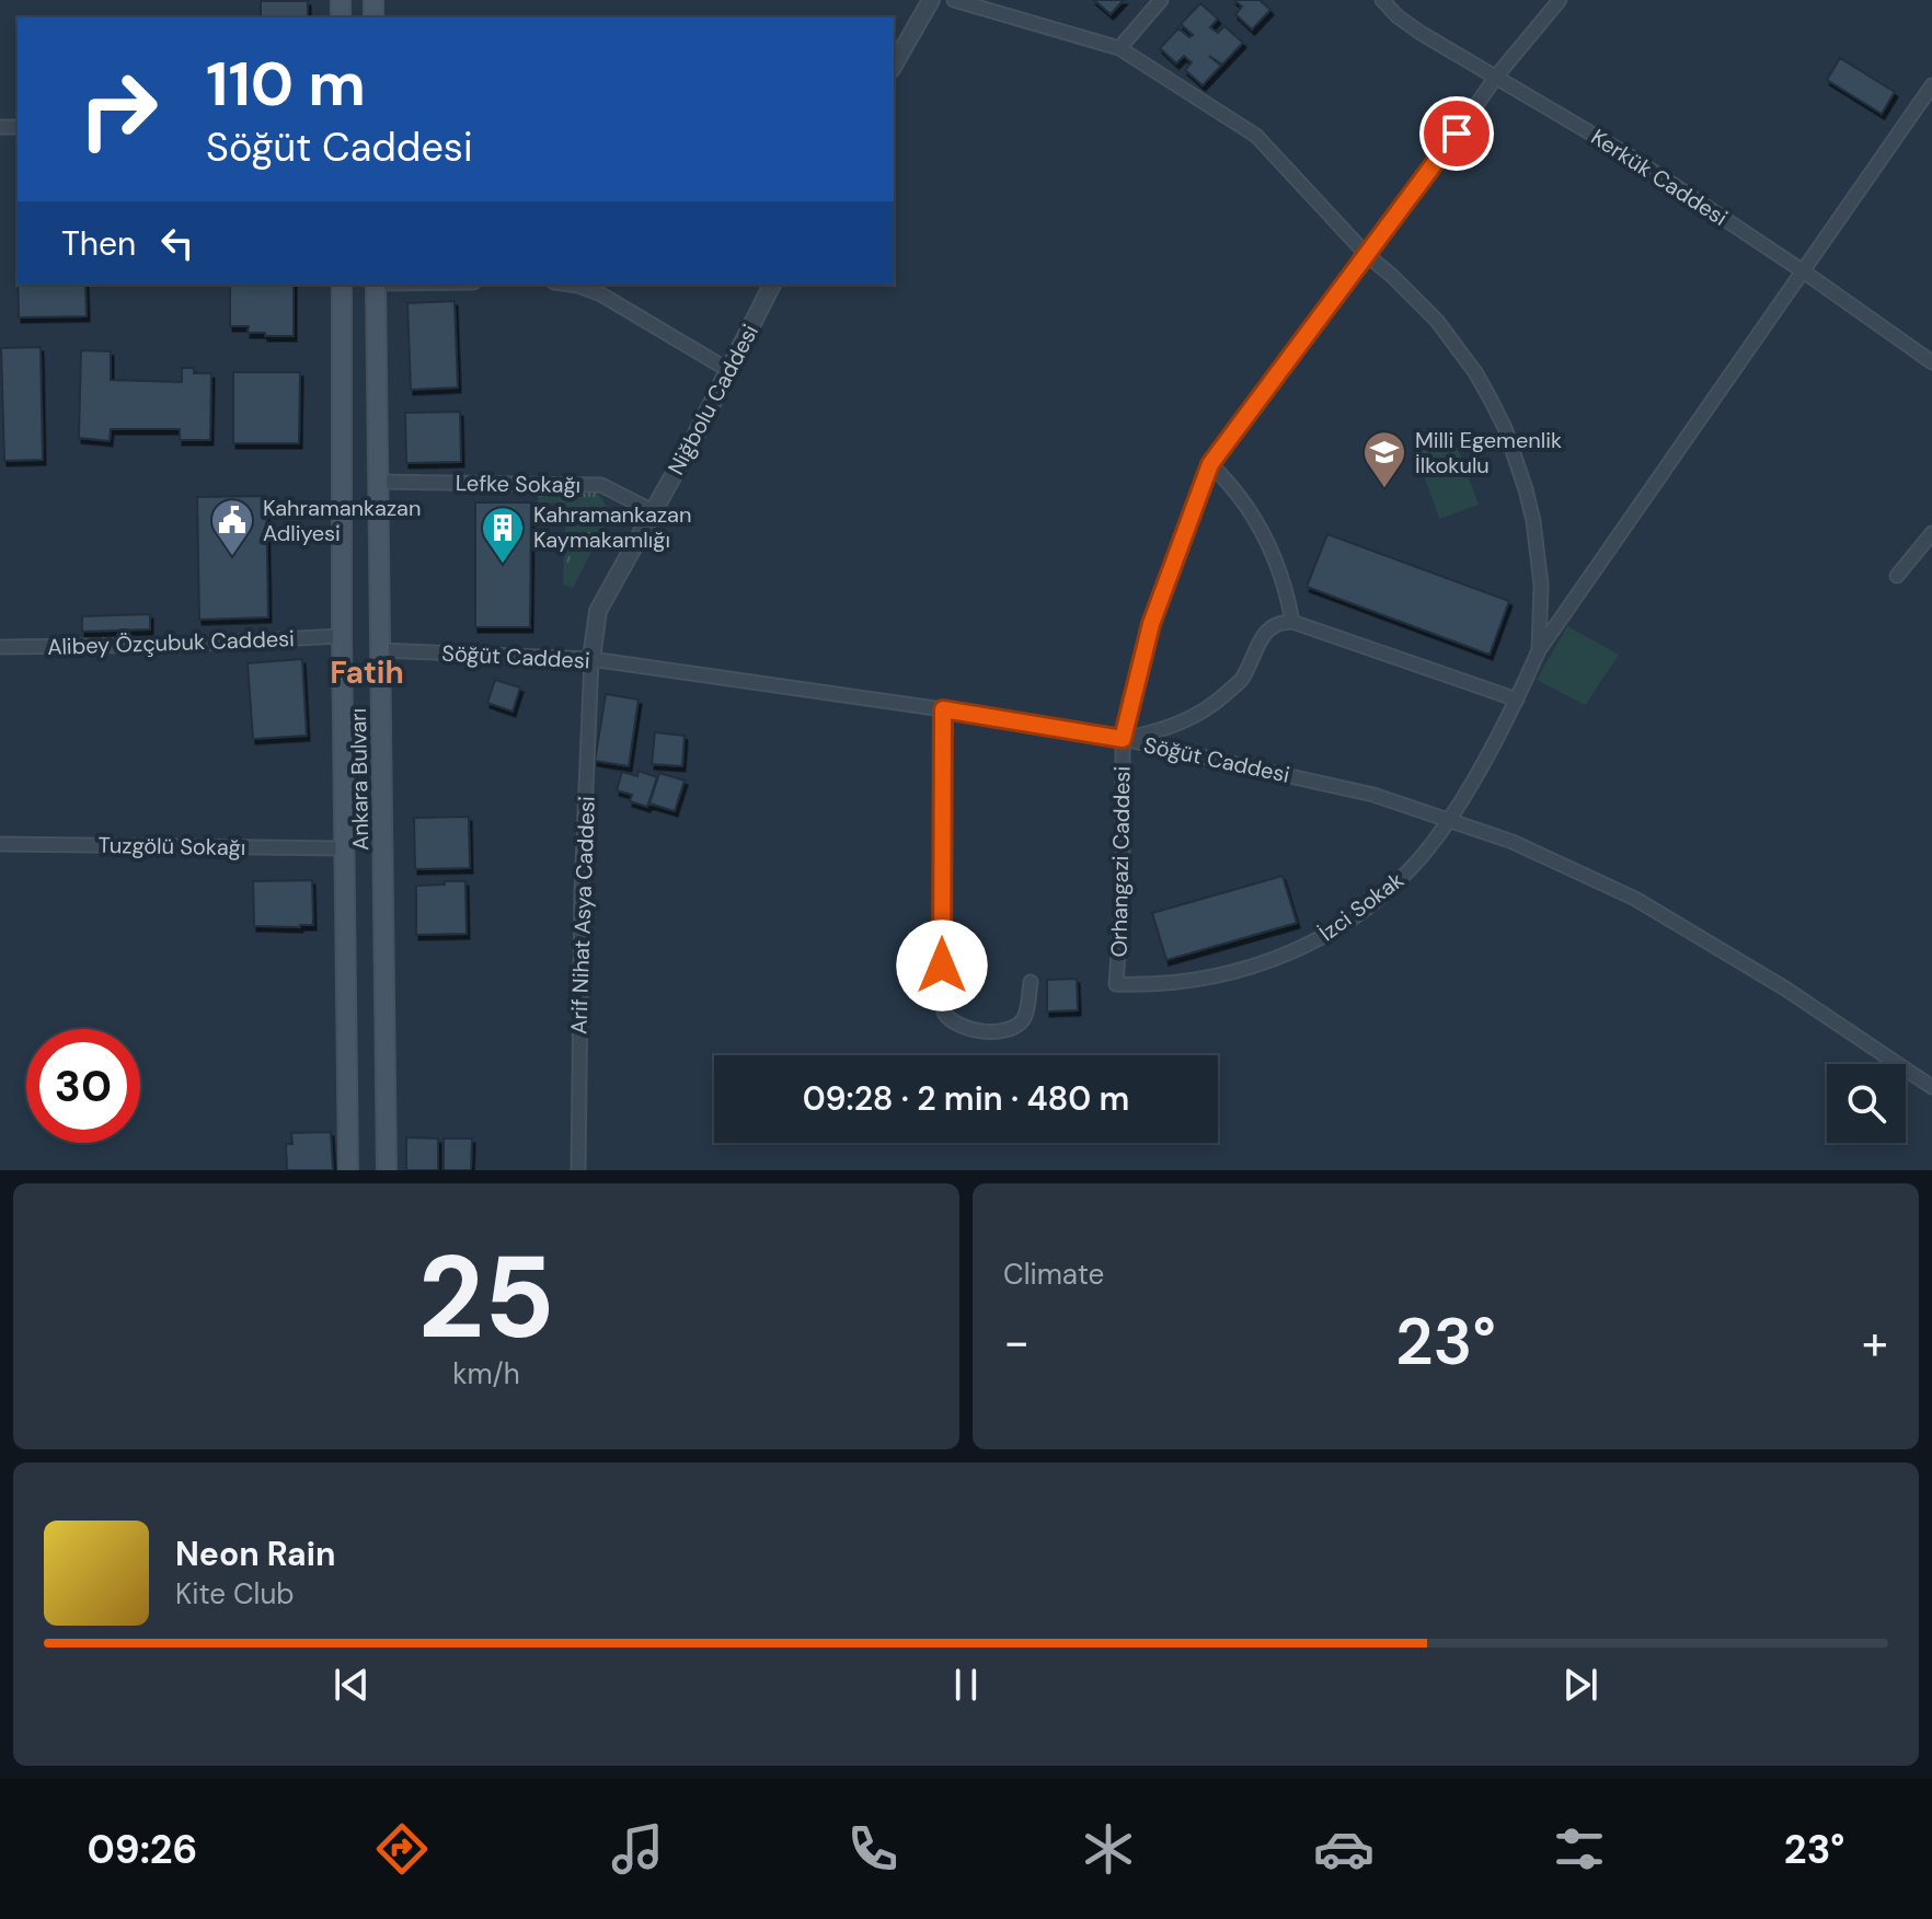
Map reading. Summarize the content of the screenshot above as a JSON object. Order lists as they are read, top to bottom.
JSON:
{
  "streets": {
    "main road": ["Ankara Bulvarı"],
    "street": [
      "Kerkük Caddesi",
      "Niğbolu Caddesi",
      "Lefke Sokağı",
      "Alibey Özçubuk Caddesi",
      "Söğüt Caddesi",
      "Tuzgölü Sokağı",
      "Orhangazi Caddesi",
      "İzci Sokak",
      "Arif Nihat Asya Caddesi"
    ]
  },
  "crossings": [
    ["Kerkük Caddesi", "Orhangazi Caddesi"],
    ["Niğbolu Caddesi", "Lefke Sokağı"],
    ["Niğbolu Caddesi", "Söğüt Caddesi"],
    ["Niğbolu Caddesi", "Arif Nihat Asya Caddesi"],
    ["Lefke Sokağı", "Ankara Bulvarı"],
    ["Alibey Özçubuk Caddesi", "Ankara Bulvarı"],
    ["Söğüt Caddesi", "Ankara Bulvarı"],
    ["Söğüt Caddesi", "Orhangazi Caddesi"],
    ["Söğüt Caddesi", "İzci Sokak"],
    ["Söğüt Caddesi", "Arif Nihat Asya Caddesi"],
    ["Ankara Bulvarı", "Tuzgölü Sokağı"],
    ["Orhangazi Caddesi", "İzci Sokak"]
  ],
  "districts": ["Fatih"],
  "places": {
    "school or university": ["Milli Egemenlik İlkokulu"],
    "public building": ["Kahramankazan Adliyesi"],
    "building": ["Kahramankazan Kaymakamlığı"]
  },
  "page": {
    "turn": ["110 m", "Söğüt Caddesi"],
    "then": "Then",
    "limit": "30",
    "trip": "09:28 · 2 min · 480 m",
    "tile": [
      ["25", "km/h"],
      "Climate"
    ],
    "heat": ["−", "23°", "+"],
    "song": ["Neon Rain", "Kite Club"],
    "tabs": ["09:26", "23°"]
  }
}
